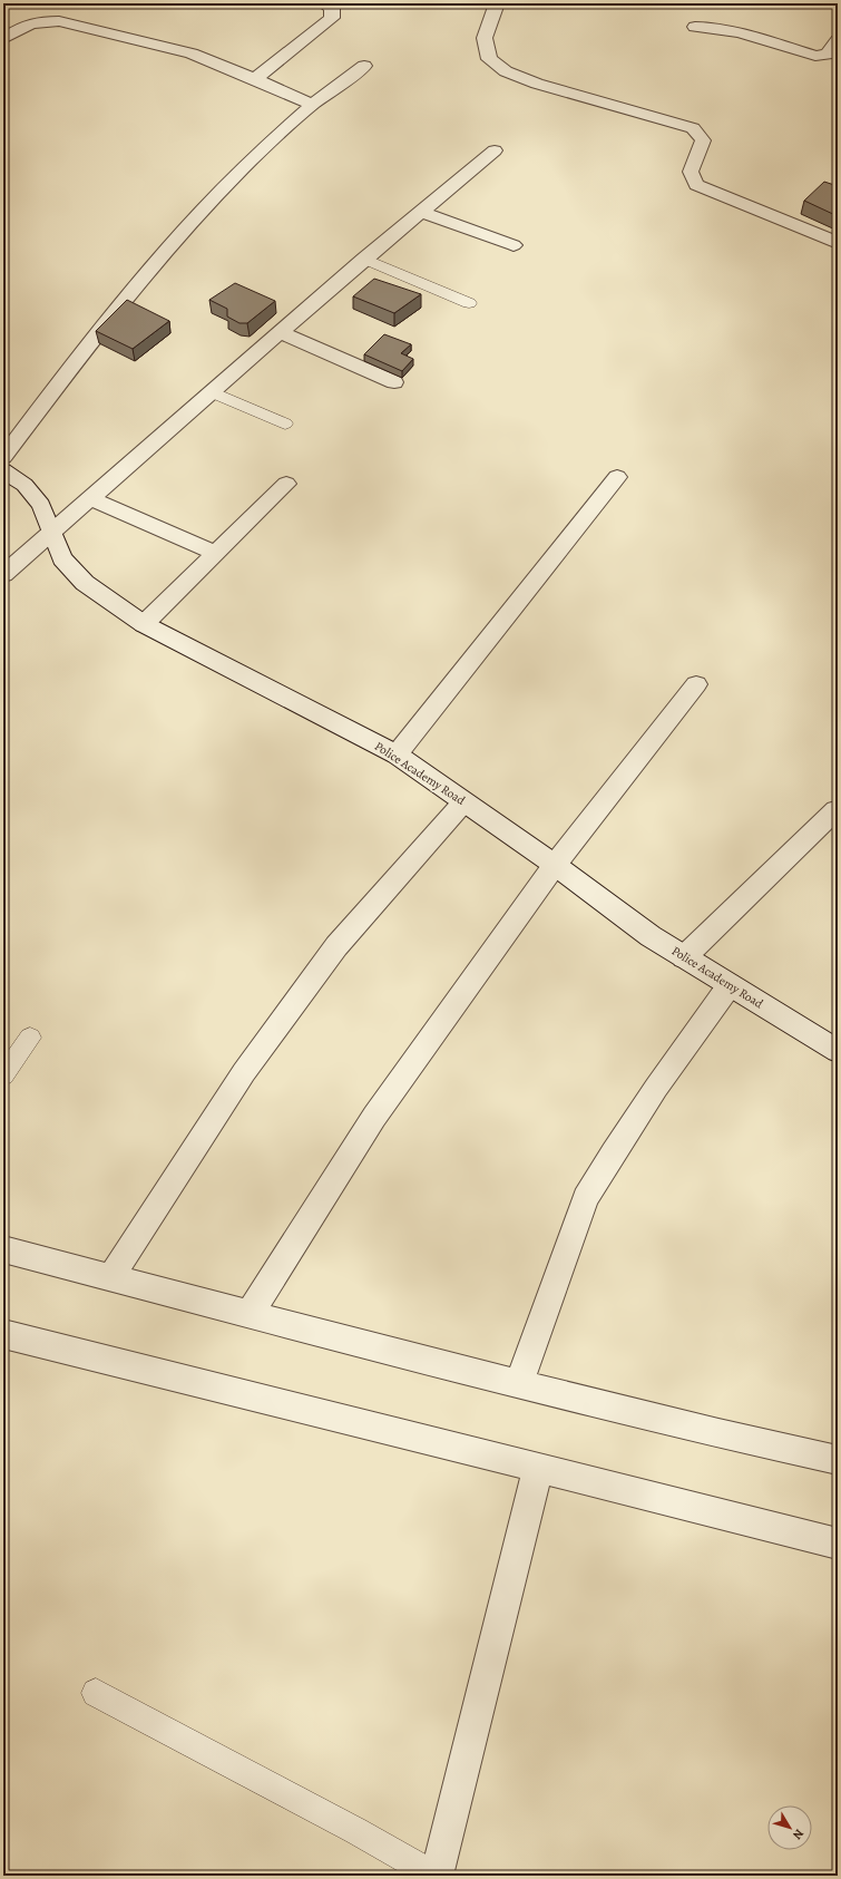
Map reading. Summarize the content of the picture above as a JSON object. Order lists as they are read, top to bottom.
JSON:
{
  "streets": {
    "street": ["Police Academy Road"]
  },
  "north": "bottom right"
}
